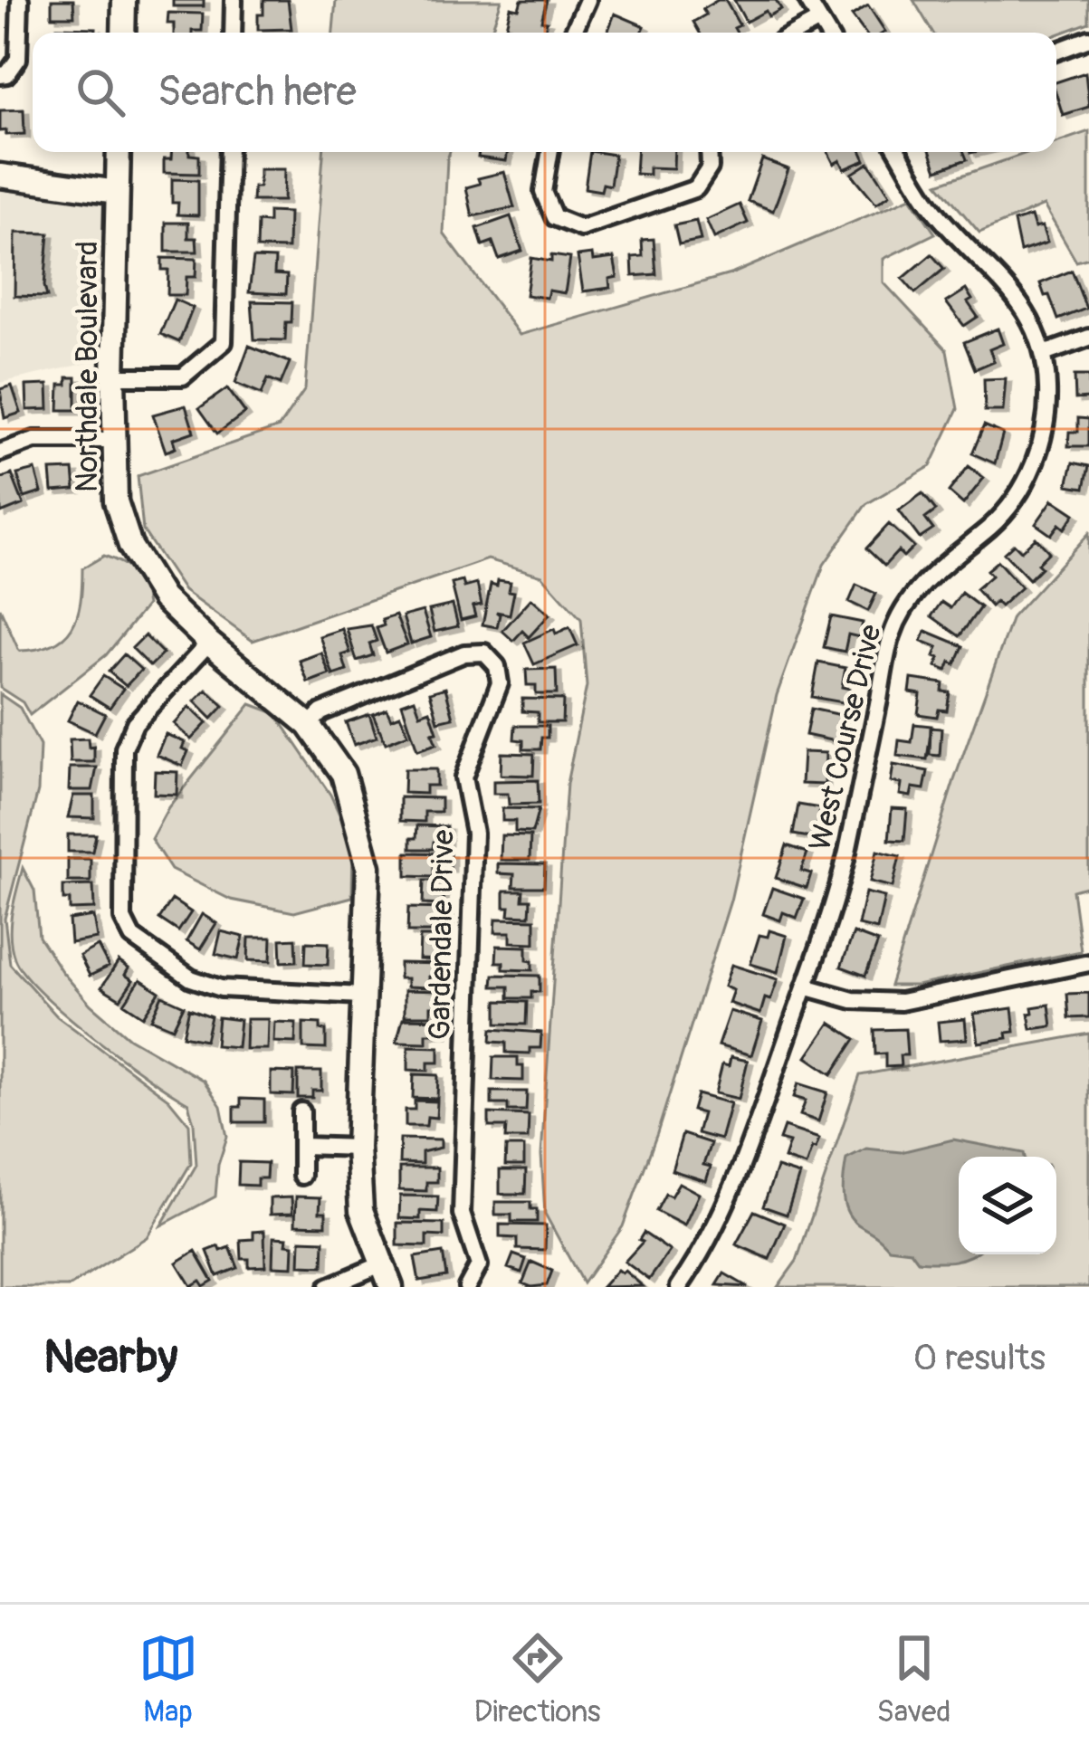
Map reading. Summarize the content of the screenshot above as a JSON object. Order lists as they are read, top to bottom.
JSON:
{
  "streets": {
    "street": ["Northdale Boulevard", "West Course Drive", "Gardendale Drive"]
  },
  "crossings": [
    ["Northdale Boulevard", "Gardendale Drive"]
  ],
  "page": {
    "search": "Search here",
    "heading": ["Nearby", "0 results"],
    "nav": ["Map", "Directions", "Saved"]
  }
}
